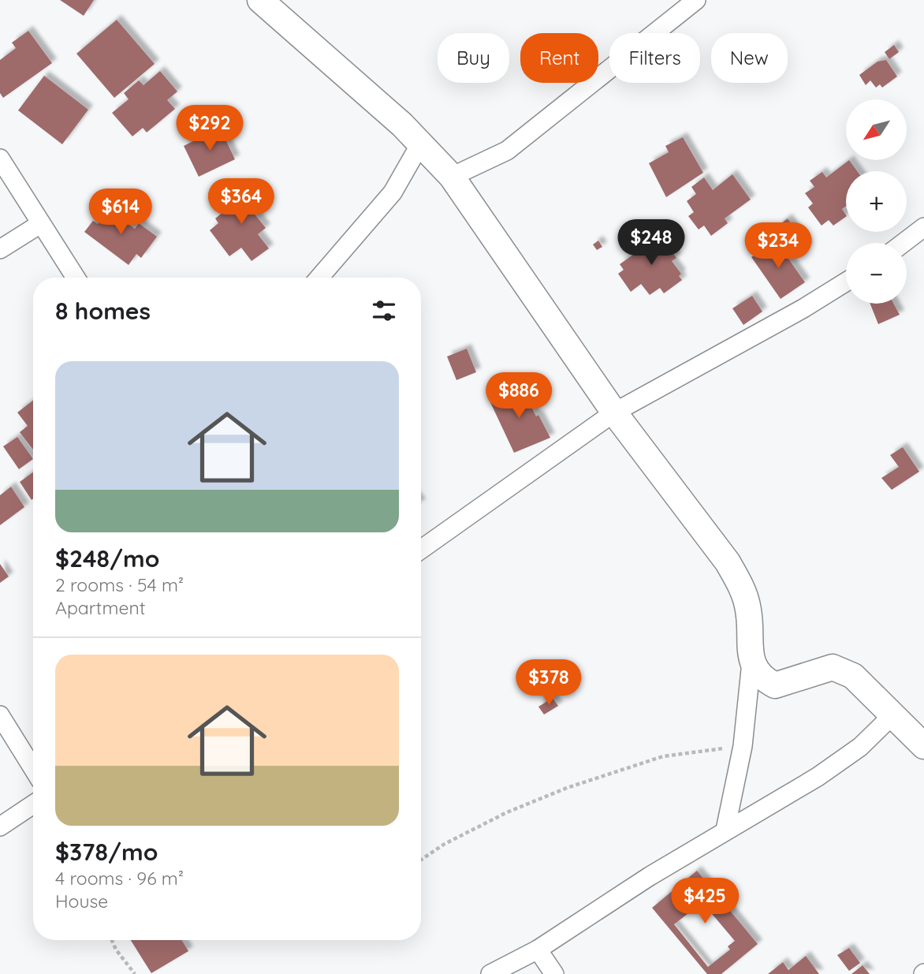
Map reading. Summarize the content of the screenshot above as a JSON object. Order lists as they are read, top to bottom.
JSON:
{
  "north": "bottom left",
  "page": {
    "chip": [
      "Buy",
      "Rent",
      "Filters",
      "New"
    ],
    "map_buttons": ["+", "−"],
    "price": [
      "$292",
      "$364",
      "$614",
      "$248",
      "$234",
      "$886",
      "$378",
      "$425"
    ],
    "heading": "8 homes",
    "list": [
      {
        "name": "$248/mo",
        "note": "2 rooms · 54 m² · Apartment"
      },
      {
        "name": "$378/mo",
        "note": "4 rooms · 96 m² · House"
      }
    ]
  }
}
